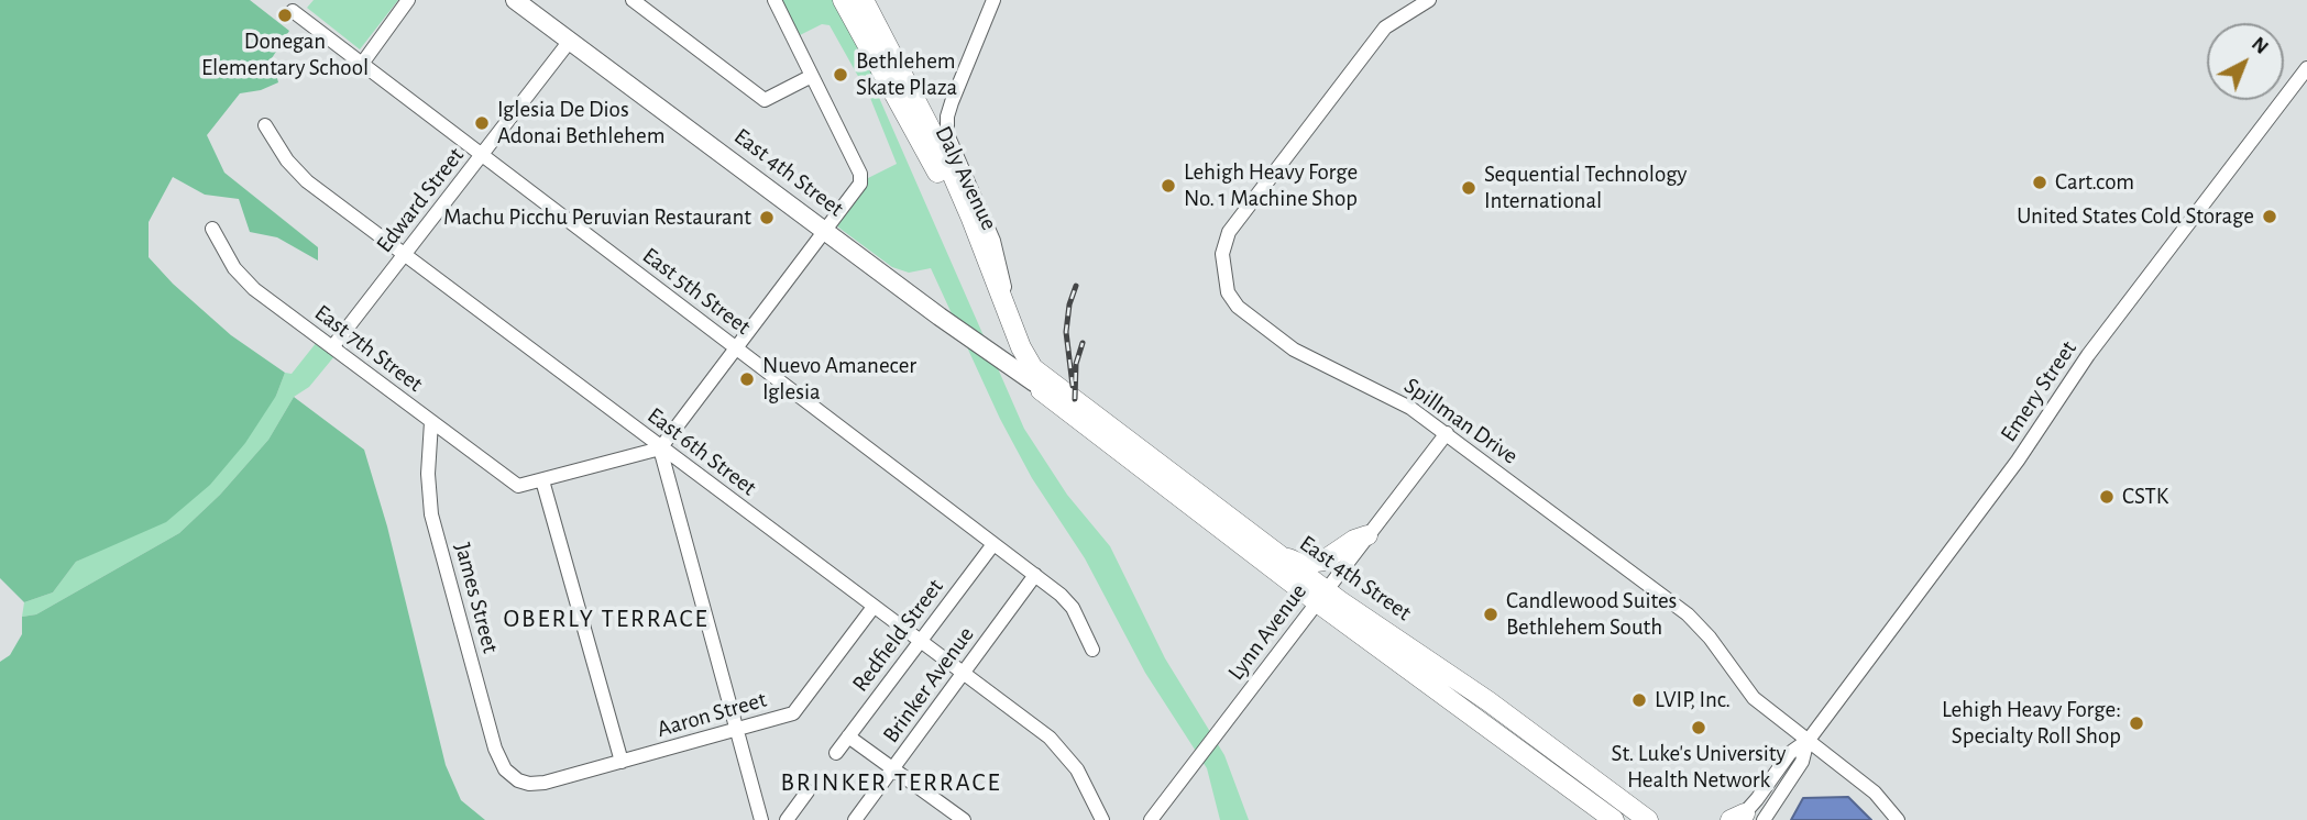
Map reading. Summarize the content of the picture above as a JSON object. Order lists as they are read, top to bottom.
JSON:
{
  "streets": {
    "highway": ["East 4th Street", "Daly Avenue"],
    "street": [
      "Edward Street",
      "East 5th Street",
      "East 7th Street",
      "Emery Street",
      "Spillman Drive",
      "East 6th Street",
      "James Street",
      "Lynn Avenue",
      "Redfield Street",
      "Brinker Avenue",
      "Aaron Street"
    ]
  },
  "crossings": [
    ["East 4th Street", "Daly Avenue"],
    ["East 4th Street", "Edward Street"],
    ["East 4th Street", "Lynn Avenue"],
    ["Edward Street", "East 5th Street"],
    ["Edward Street", "East 7th Street"],
    ["Edward Street", "East 6th Street"],
    ["East 5th Street", "Redfield Street"],
    ["East 5th Street", "Brinker Avenue"],
    ["East 7th Street", "James Street"],
    ["Emery Street", "Spillman Drive"],
    ["Spillman Drive", "Lynn Avenue"],
    ["East 6th Street", "Redfield Street"],
    ["East 6th Street", "Brinker Avenue"],
    ["East 6th Street", "Aaron Street"],
    ["James Street", "Aaron Street"]
  ],
  "districts": ["OBERLY TERRACE", "BRINKER TERRACE"],
  "places": [
    "Donegan Elementary School",
    "Bethlehem Skate Plaza",
    "Iglesia De Dios Adonai Bethlehem",
    "Cart.com",
    "Lehigh Heavy Forge No. 1 Machine Shop",
    "Sequential Technology International",
    "United States Cold Storage",
    "Machu Picchu Peruvian Restaurant",
    "Nuevo Amanecer Iglesia",
    "CSTK",
    "Candlewood Suites Bethlehem South",
    "LVIP, Inc.",
    "Lehigh Heavy Forge: Specialty Roll Shop",
    "St. Luke's University Health Network"
  ],
  "north": "top right"
}
